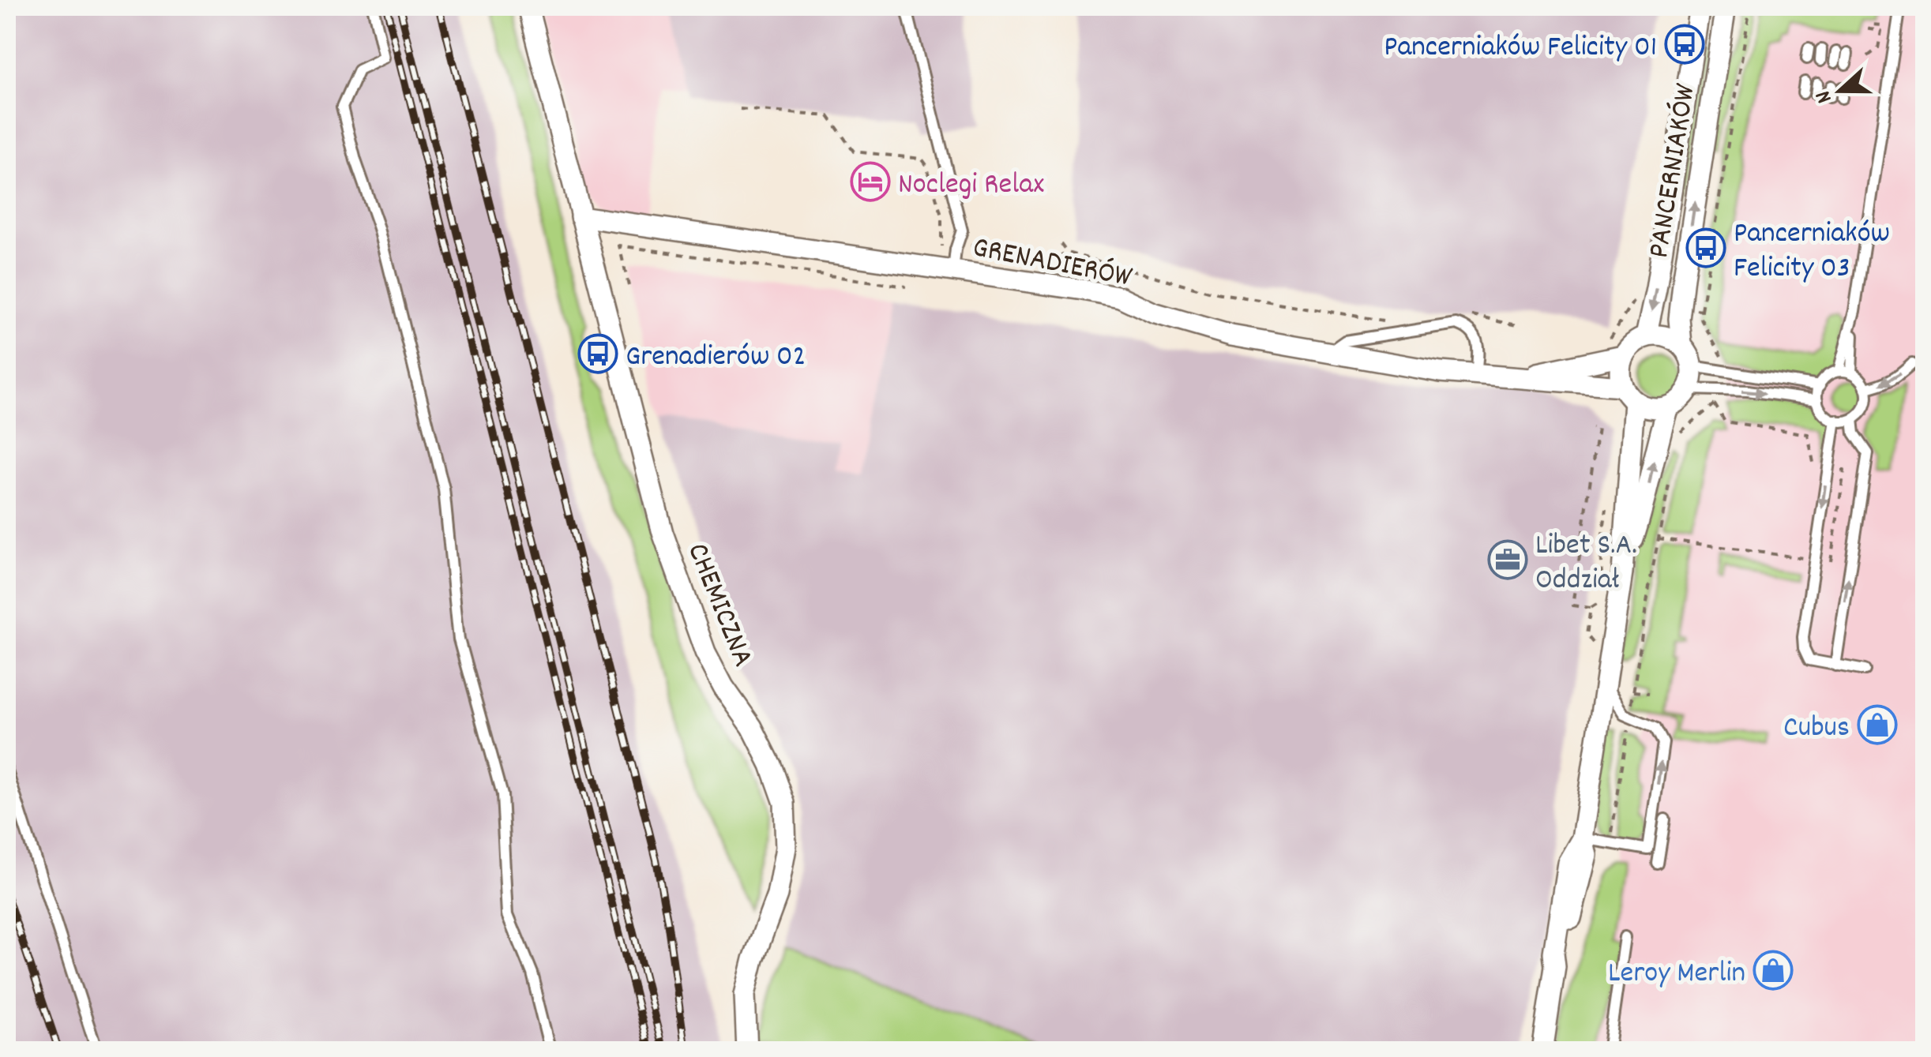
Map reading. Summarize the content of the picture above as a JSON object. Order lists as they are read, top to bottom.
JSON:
{
  "streets": {
    "street": ["PANCERNIAKÓW", "GRENADIERÓW", "CHEMICZNA"]
  },
  "crossings": [
    ["GRENADIERÓW", "CHEMICZNA"]
  ],
  "places": {
    "bus stop": ["Pancerniaków Felicity 01", "Pancerniaków Felicity 03", "Grenadierów 02"],
    "hotel": ["Noclegi Relax"],
    "office": ["Libet S.A. Oddział"],
    "shop": ["Cubus", "Leroy Merlin"]
  },
  "north": "left"
}
